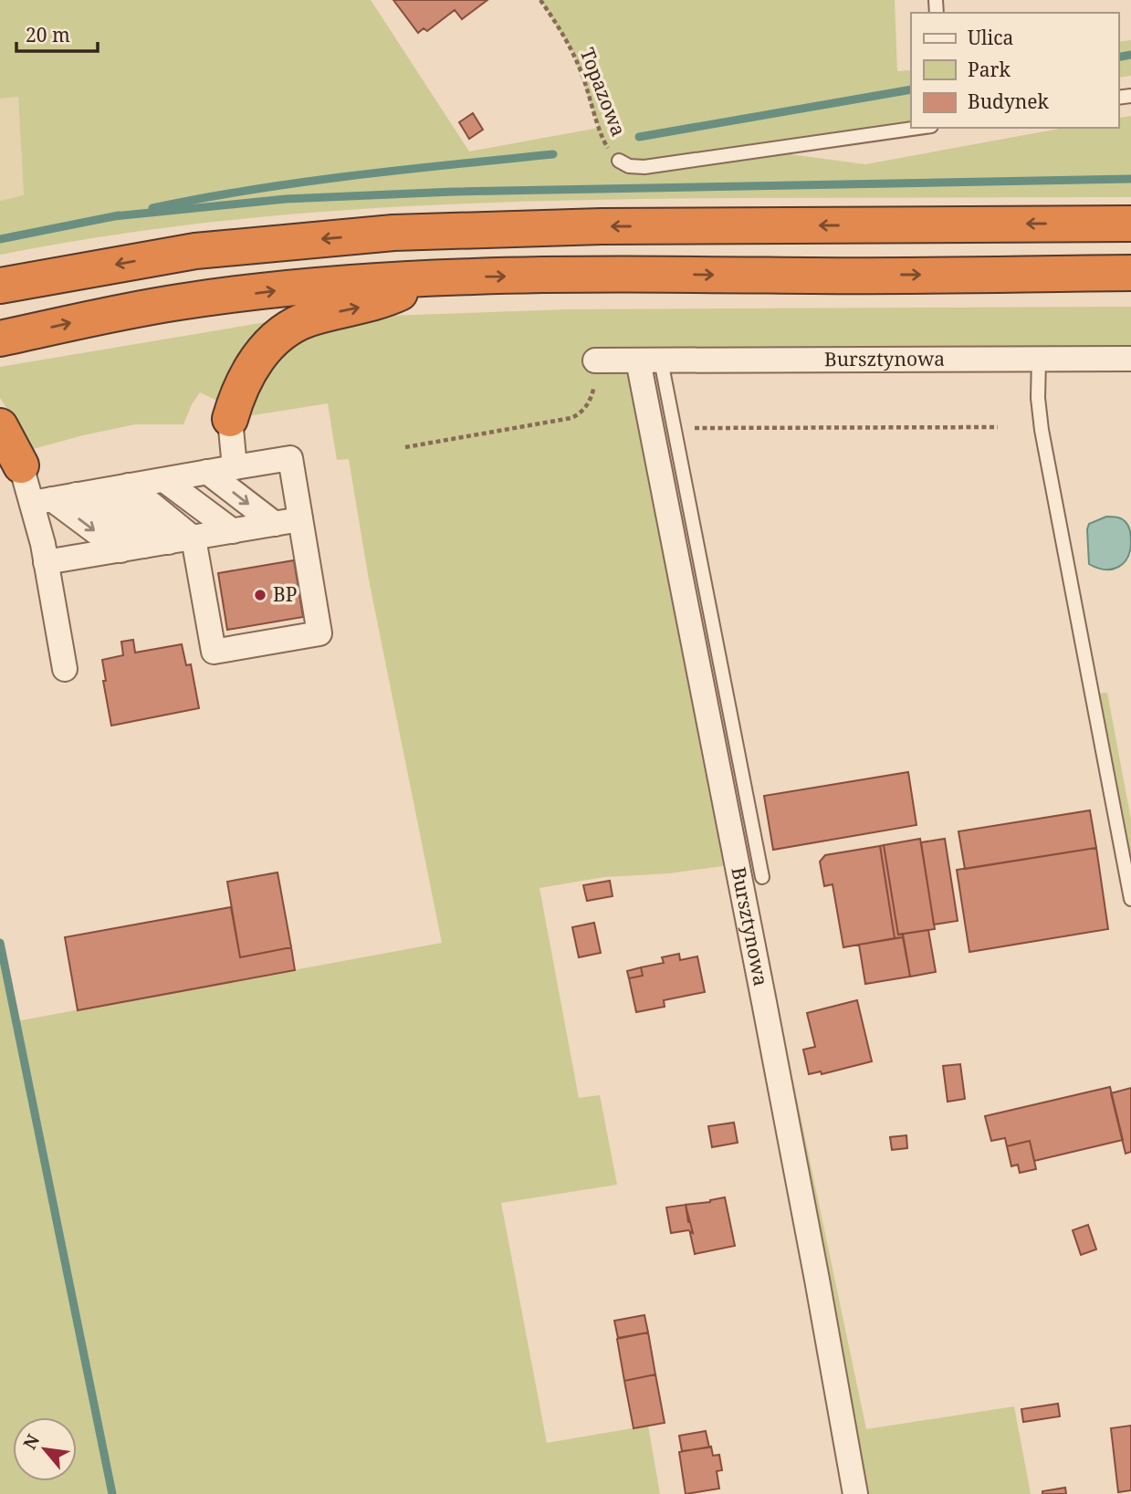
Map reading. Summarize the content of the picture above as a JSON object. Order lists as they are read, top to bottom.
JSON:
{
  "streets": {
    "street": ["Bursztynowa"],
    "path": ["Topazowa"]
  },
  "places": ["BP"],
  "legend": ["Ulica", "Park", "Budynek"],
  "scale_bar": "20 m",
  "north": "top left"
}
